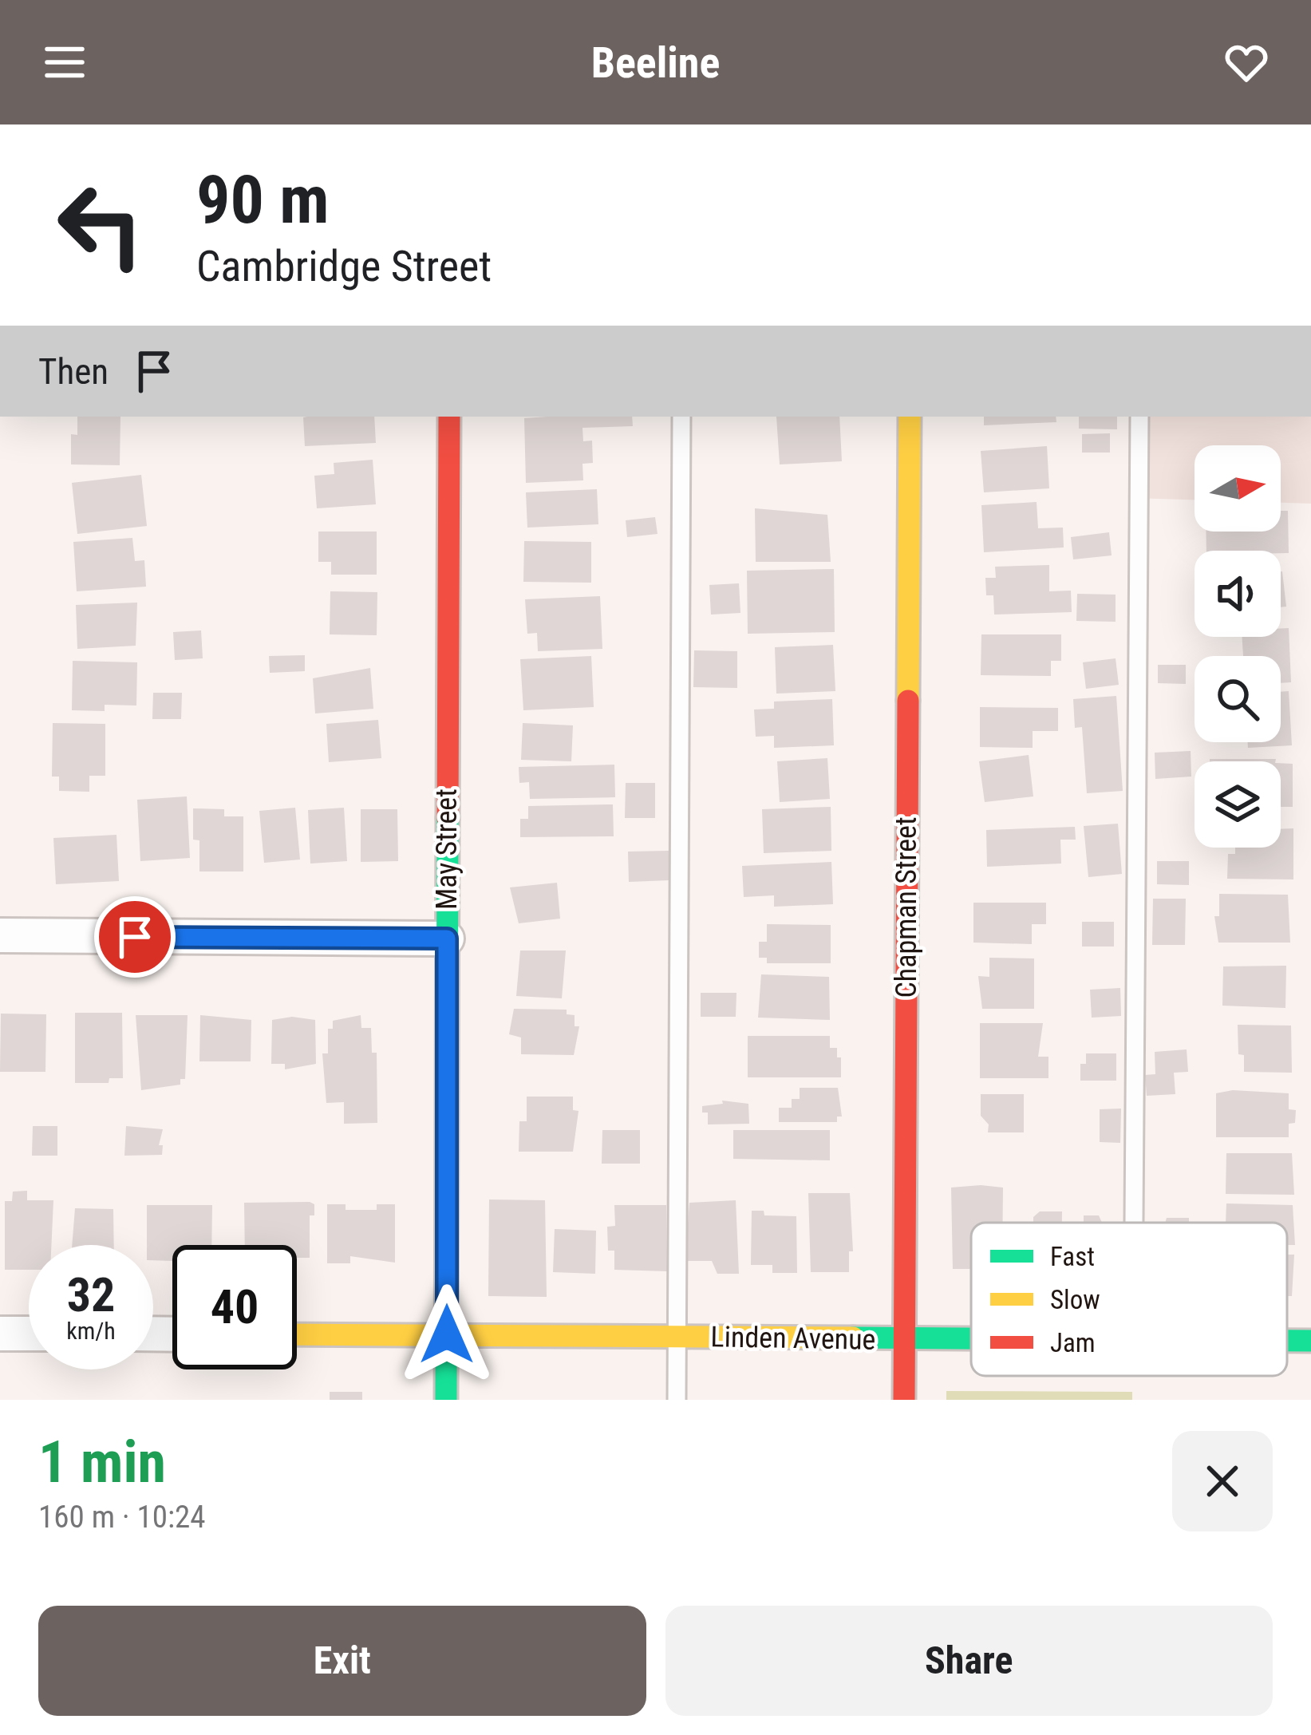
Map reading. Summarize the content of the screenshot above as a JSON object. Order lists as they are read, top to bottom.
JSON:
{
  "streets": {
    "street": ["May Street", "Chapman Street", "Linden Avenue"]
  },
  "crossings": [
    ["May Street", "Linden Avenue"],
    ["Chapman Street", "Linden Avenue"]
  ],
  "legend": ["Fast", "Slow", "Jam"],
  "north": "right",
  "page": {
    "header": "Beeline",
    "turn": ["90 m", "Cambridge Street"],
    "then": "Then",
    "speed": "32 km/h",
    "limit": "40",
    "heading": ["1 min", "160 m · 10:24"],
    "buttons": ["Exit", "Share"]
  }
}
